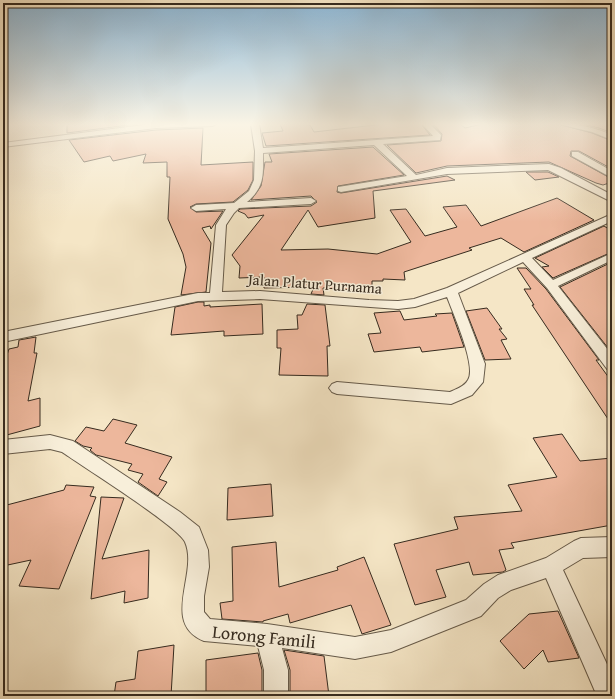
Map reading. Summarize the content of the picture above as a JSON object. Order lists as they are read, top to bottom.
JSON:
{
  "streets": {
    "street": ["Jalan Platur Purnama", "Lorong Famili"]
  }
}
